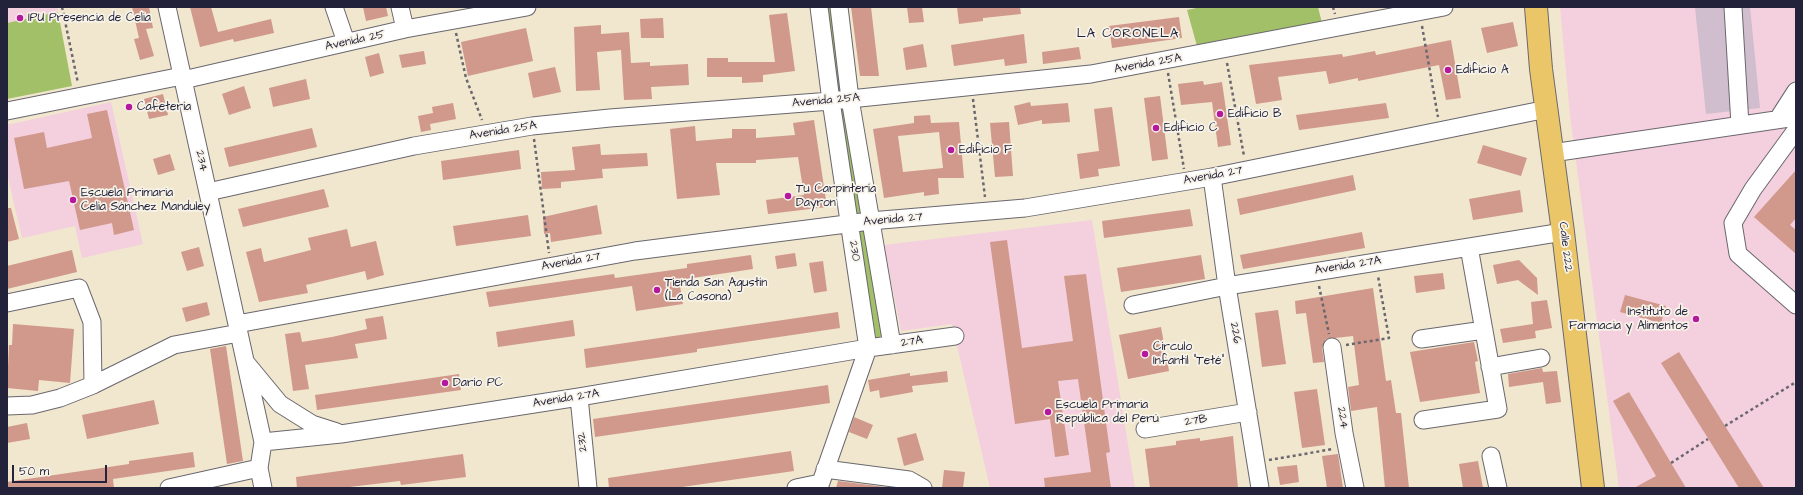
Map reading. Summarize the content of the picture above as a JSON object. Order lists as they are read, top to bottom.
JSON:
{
  "streets": {
    "main road": ["Calle 222"],
    "street": [
      "Avenida 25",
      "Avenida 25A",
      "234",
      "Avenida 27",
      "230",
      "Avenida 27A",
      "226",
      "27A",
      "224",
      "27B",
      "232"
    ]
  },
  "crossings": [
    ["Avenida 25", "234"],
    ["Avenida 25A", "234"],
    ["Avenida 25A", "230"],
    ["234", "Avenida 27"],
    ["234", "Avenida 27A"],
    ["Avenida 27", "Calle 222"],
    ["Avenida 27", "230"],
    ["Avenida 27", "226"],
    ["Calle 222", "Avenida 27A"],
    ["230", "Avenida 27A"],
    ["230", "27A"],
    ["Avenida 27A", "226"],
    ["Avenida 27A", "27A"],
    ["Avenida 27A", "232"],
    ["226", "27B"]
  ],
  "districts": ["LA CORONELA"],
  "places": [
    "IPU Presencia de Celia",
    "Edificio A",
    "Cafetería",
    "Edificio B",
    "Edificio C",
    "Edificio F",
    "Tu Carpintería Dayron",
    "Escuela Primaria Celia Sánchez Manduley",
    "Tienda San Agustín (La Casona)",
    "Instituto de Farmacia y Alimentos",
    "Círculo Infantil \"Teté\"",
    "Darío PC",
    "Escuela Primaria República del Perú"
  ],
  "scale_bar": "50 m"
}
